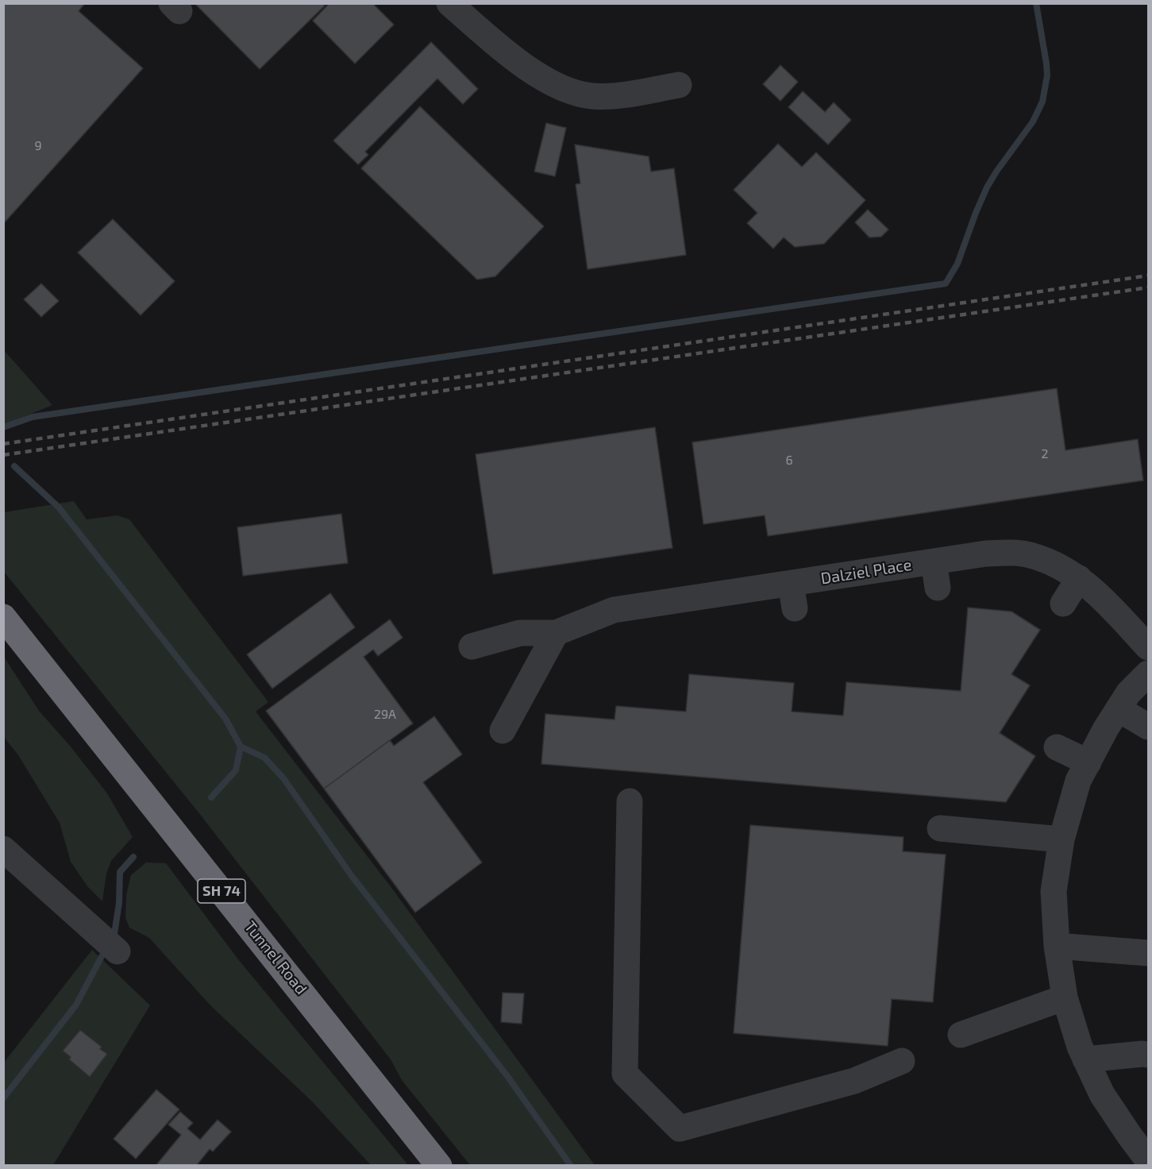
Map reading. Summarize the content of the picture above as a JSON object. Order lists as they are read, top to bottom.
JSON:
{
  "streets": {
    "highway": ["SH 74", "Tunnel Road"],
    "street": ["Dalziel Place"]
  },
  "house_numbers": [
    "9",
    "2",
    "6",
    "29A"
  ]
}
